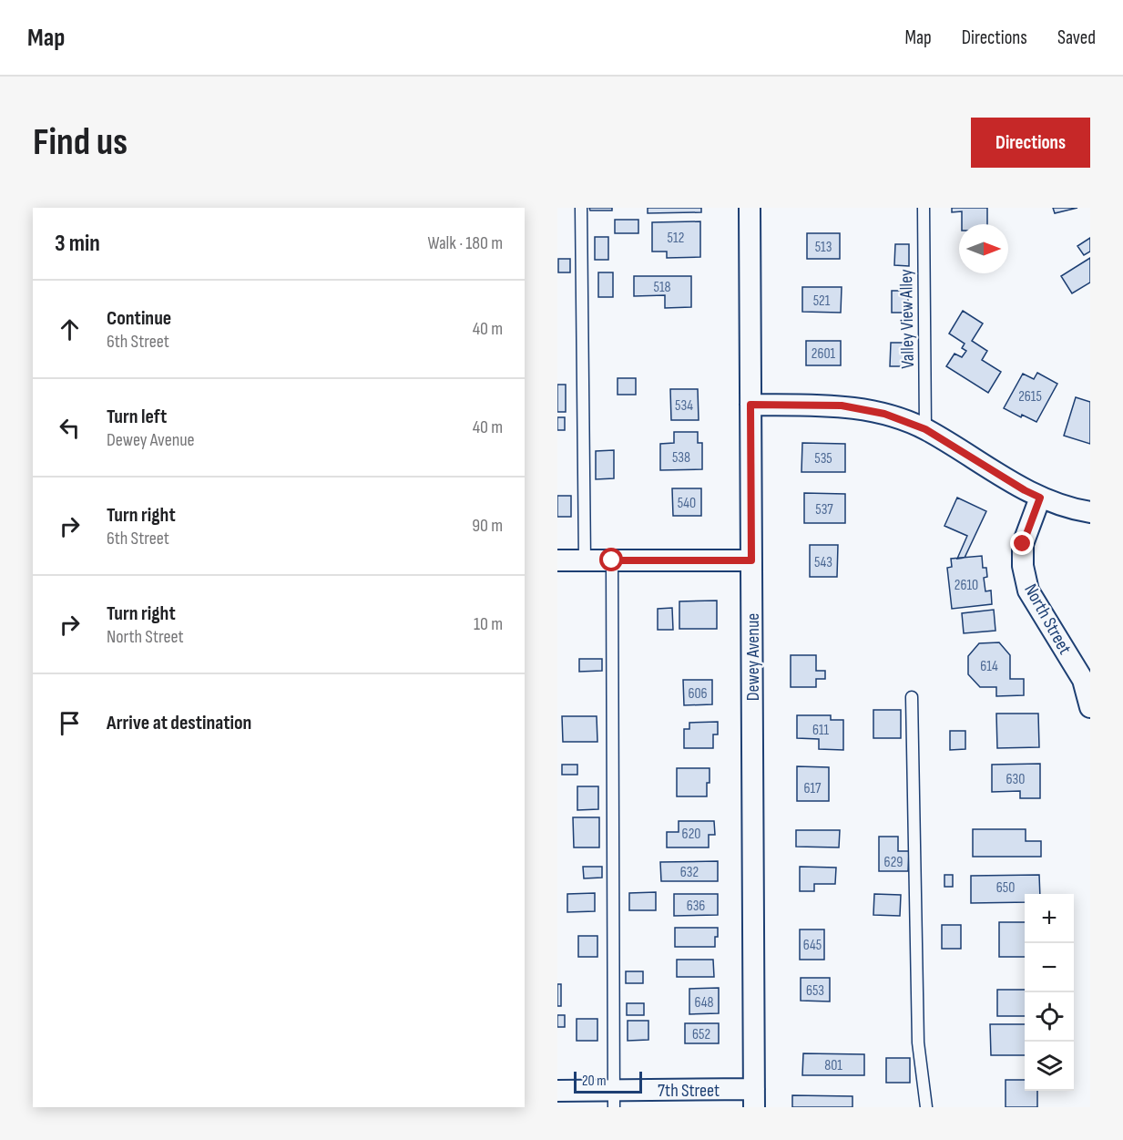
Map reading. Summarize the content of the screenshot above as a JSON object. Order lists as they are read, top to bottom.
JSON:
{
  "streets": {
    "street": ["North Street", "Dewey Avenue", "7th Street"],
    "lane": ["Valley View Alley"]
  },
  "crossings": [
    ["Dewey Avenue", "7th Street"]
  ],
  "house_numbers": [
    "512",
    "513",
    "518",
    "521",
    "2601",
    "2615",
    "534",
    "538",
    "535",
    "540",
    "537",
    "543",
    "2610",
    "614",
    "606",
    "611",
    "630",
    "617",
    "620",
    "629",
    "632",
    "650",
    "636",
    "645",
    "653",
    "648",
    "652",
    "801"
  ],
  "scale_bar": "20 m",
  "north": "right",
  "page": {
    "header": "Map",
    "nav": ["Map", "Directions", "Saved"],
    "buttons": "Directions",
    "title": "Find us",
    "heading": ["3 min", "Walk · 180 m"],
    "list": [
      ["Continue", "6th Street", "40 m"],
      ["Turn left", "Dewey Avenue", "40 m"],
      ["Turn right", "6th Street", "90 m"],
      ["Turn right", "North Street", "10 m"],
      "Arrive at destination"
    ],
    "map_buttons": ["+", "−"],
    "scale": "20 m"
  }
}
